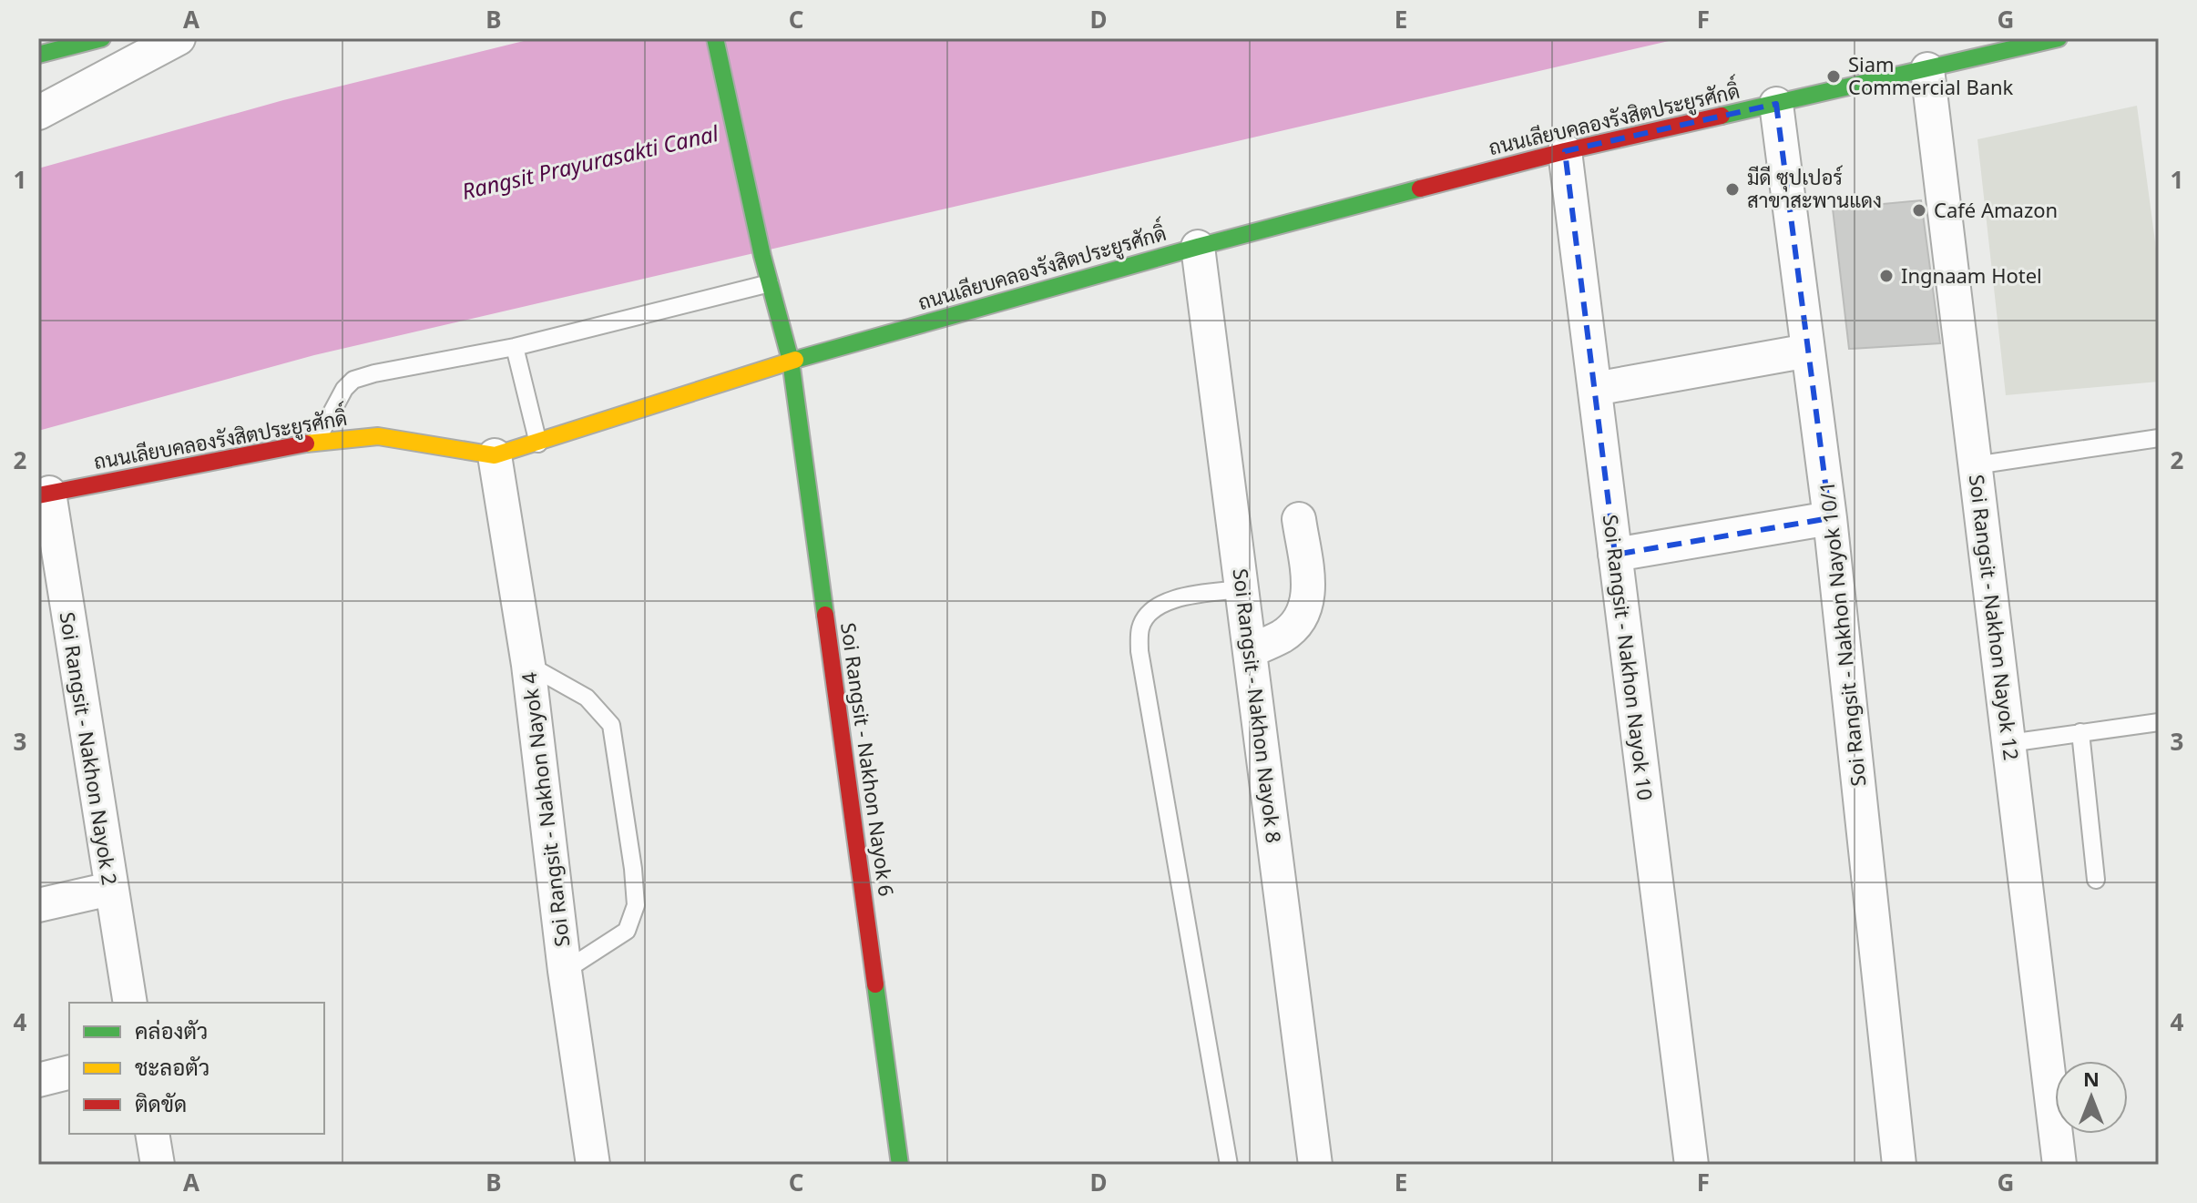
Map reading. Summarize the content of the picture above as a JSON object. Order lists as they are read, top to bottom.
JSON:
{
  "streets": {
    "street": [
      "ถนนเลียบคลองรังสิตประยูรศักดิ์",
      "Soi Rangsit - Nakhon Nayok 12",
      "Soi Rangsit - Nakhon Nayok 10/1",
      "Soi Rangsit - Nakhon Nayok 10",
      "Soi Rangsit - Nakhon Nayok 8",
      "Soi Rangsit - Nakhon Nayok 2",
      "Soi Rangsit - Nakhon Nayok 6",
      "Soi Rangsit - Nakhon Nayok 4"
    ]
  },
  "crossings": [
    ["ถนนเลียบคลองรังสิตประยูรศักดิ์", "Soi Rangsit - Nakhon Nayok 12"],
    ["ถนนเลียบคลองรังสิตประยูรศักดิ์", "Soi Rangsit - Nakhon Nayok 10/1"],
    ["ถนนเลียบคลองรังสิตประยูรศักดิ์", "Soi Rangsit - Nakhon Nayok 10"],
    ["ถนนเลียบคลองรังสิตประยูรศักดิ์", "Soi Rangsit - Nakhon Nayok 8"],
    ["ถนนเลียบคลองรังสิตประยูรศักดิ์", "Soi Rangsit - Nakhon Nayok 2"],
    ["ถนนเลียบคลองรังสิตประยูรศักดิ์", "Soi Rangsit - Nakhon Nayok 6"],
    ["ถนนเลียบคลองรังสิตประยูรศักดิ์", "Soi Rangsit - Nakhon Nayok 4"]
  ],
  "water": ["Rangsit Prayurasakti Canal"],
  "places": [
    "Siam Commercial Bank",
    "มีดี ซุปเปอร์ สาขาสะพานแดง",
    "Café Amazon",
    "Ingnaam Hotel"
  ],
  "legend": ["คล่องตัว", "ชะลอตัว", "ติดขัด"],
  "north": "top",
  "grid": {
    "columns": [
      "A",
      "B",
      "C",
      "D",
      "E",
      "F",
      "G"
    ],
    "rows": [
      "1",
      "2",
      "3",
      "4"
    ]
  }
}
